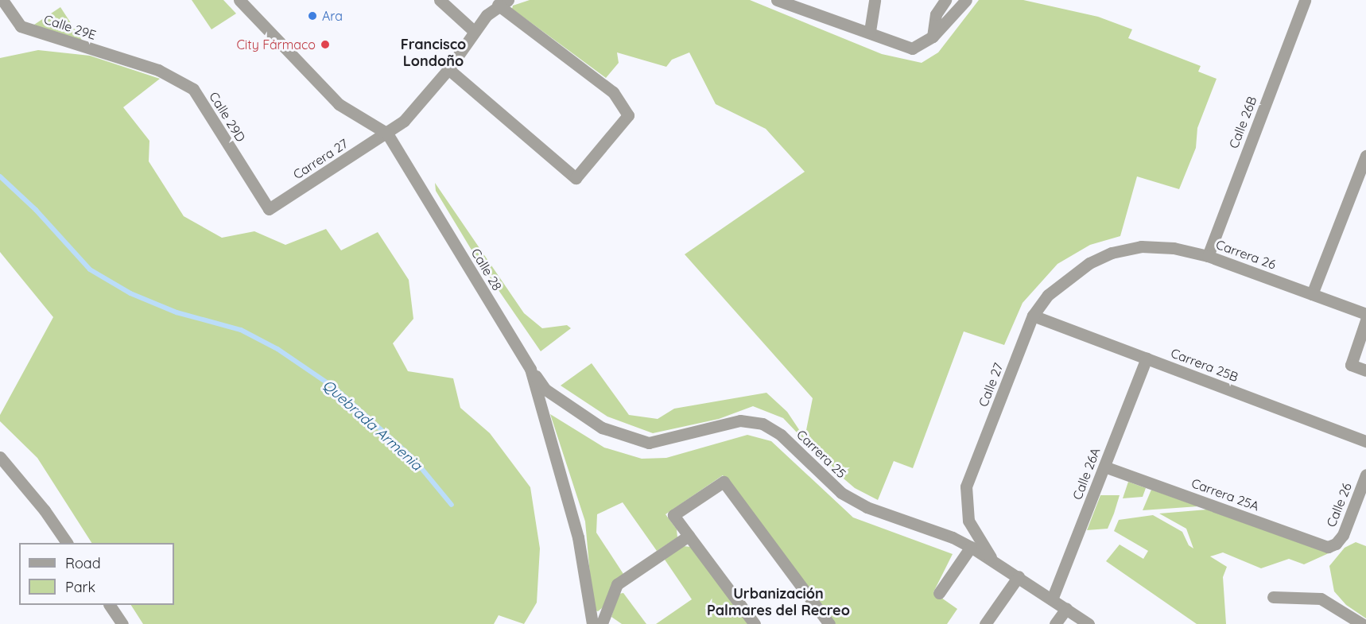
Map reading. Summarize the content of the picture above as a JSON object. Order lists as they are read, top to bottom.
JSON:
{
  "streets": {
    "street": [
      "Calle 29E",
      "Calle 29D",
      "Calle 26B",
      "Carrera 27",
      "Carrera 26",
      "Calle 28",
      "Carrera 25B",
      "Calle 27",
      "Carrera 25",
      "Calle 26A",
      "Carrera 25A",
      "Calle 26"
    ]
  },
  "crossings": [
    ["Calle 29E", "Calle 29D"],
    ["Calle 29D", "Carrera 27"],
    ["Calle 26B", "Carrera 26"],
    ["Carrera 27", "Calle 28"],
    ["Carrera 26", "Calle 27"],
    ["Calle 28", "Carrera 25"],
    ["Carrera 25B", "Calle 27"],
    ["Carrera 25B", "Calle 26A"],
    ["Calle 27", "Carrera 25"],
    ["Carrera 25", "Calle 26A"],
    ["Calle 26A", "Carrera 25A"],
    ["Carrera 25A", "Calle 26"]
  ],
  "districts": ["Francisco Londoño", "Urbanización Palmares del Recreo"],
  "water": ["Quebrada Armenia"],
  "places": ["Ara", "City Fármaco"],
  "legend": ["Road", "Park"]
}
